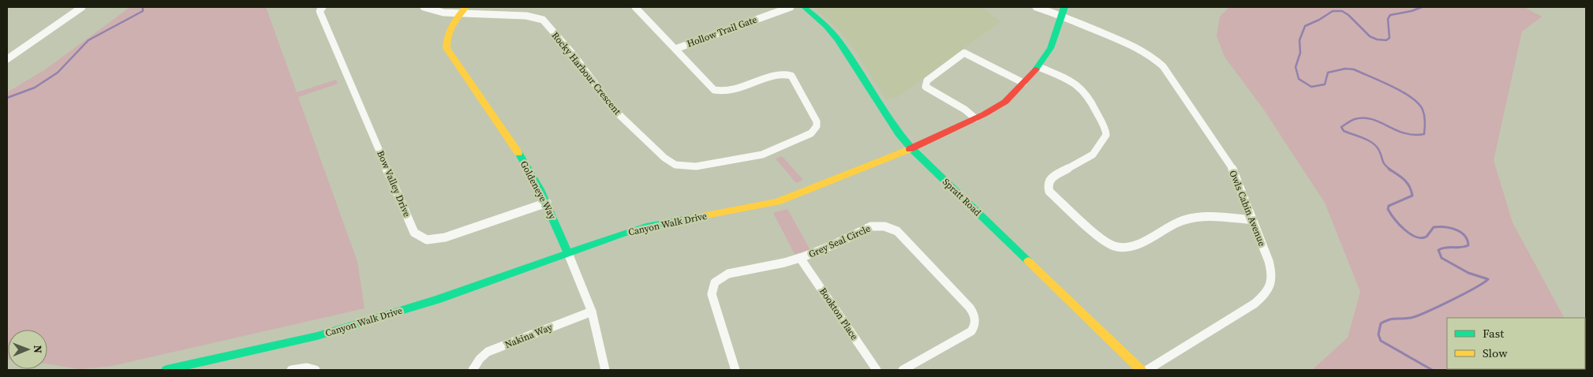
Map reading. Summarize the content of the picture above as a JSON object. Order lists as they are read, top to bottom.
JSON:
{
  "streets": {
    "street": [
      "Hollow Trail Gate",
      "Rocky Harbour Crescent",
      "Bow Valley Drive",
      "Goldeneye Way",
      "Spratt Road",
      "Owls Cabin Avenue",
      "Canyon Walk Drive",
      "Grey Seal Circle",
      "Bookton Place",
      "Nakina Way"
    ]
  },
  "crossings": [
    ["Hollow Trail Gate", "Rocky Harbour Crescent"],
    ["Rocky Harbour Crescent", "Goldeneye Way"],
    ["Bow Valley Drive", "Goldeneye Way"],
    ["Goldeneye Way", "Canyon Walk Drive"],
    ["Goldeneye Way", "Nakina Way"],
    ["Spratt Road", "Canyon Walk Drive"],
    ["Owls Cabin Avenue", "Canyon Walk Drive"],
    ["Grey Seal Circle", "Bookton Place"]
  ],
  "legend": ["Fast", "Slow"],
  "north": "right"
}
